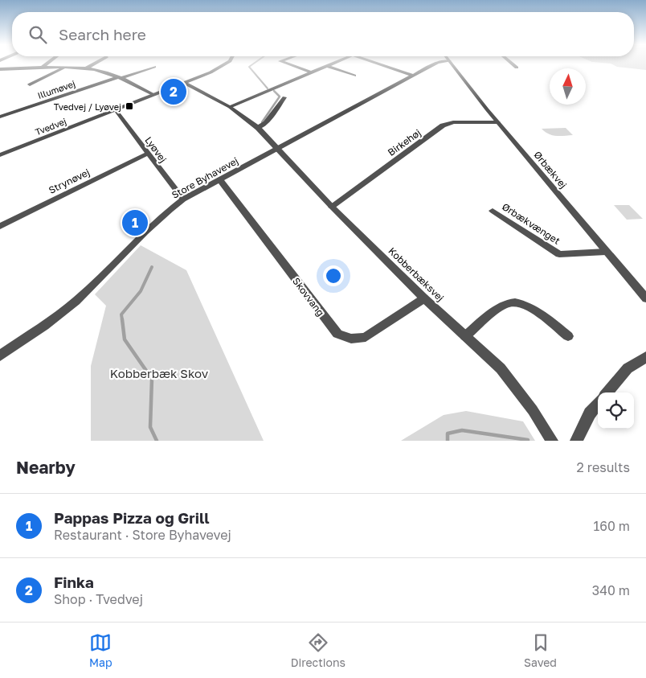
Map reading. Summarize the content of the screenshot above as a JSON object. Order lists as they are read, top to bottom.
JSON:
{
  "streets": {
    "street": [
      "Illumøvej",
      "Tvedvej",
      "Birkehøj",
      "Lyøvej",
      "Ørbækvej",
      "Store Byhavevej",
      "Strynøvej",
      "Ørbækvænget",
      "Kobberbæksvej",
      "Skovvang"
    ]
  },
  "crossings": [
    ["Tvedvej", "Lyøvej"],
    ["Tvedvej", "Kobberbæksvej"],
    ["Birkehøj", "Ørbækvej"],
    ["Birkehøj", "Kobberbæksvej"],
    ["Lyøvej", "Store Byhavevej"],
    ["Lyøvej", "Strynøvej"],
    ["Ørbækvej", "Ørbækvænget"],
    ["Store Byhavevej", "Kobberbæksvej"],
    ["Store Byhavevej", "Skovvang"],
    ["Kobberbæksvej", "Skovvang"]
  ],
  "parks": ["Kobberbæk Skov"],
  "places": {
    "transit": ["Tvedvej / Lyøvej"]
  },
  "north": "top",
  "page": {
    "search": "Search here",
    "pins": ["2", "1"],
    "heading": ["Nearby", "2 results"],
    "list": [
      {
        "mark": "1",
        "name": "Pappas Pizza og Grill",
        "note": "Restaurant · Store Byhavevej",
        "value": "160 m"
      },
      {
        "mark": "2",
        "name": "Finka",
        "note": "Shop · Tvedvej",
        "value": "340 m"
      }
    ],
    "nav": ["Map", "Directions", "Saved"]
  }
}
